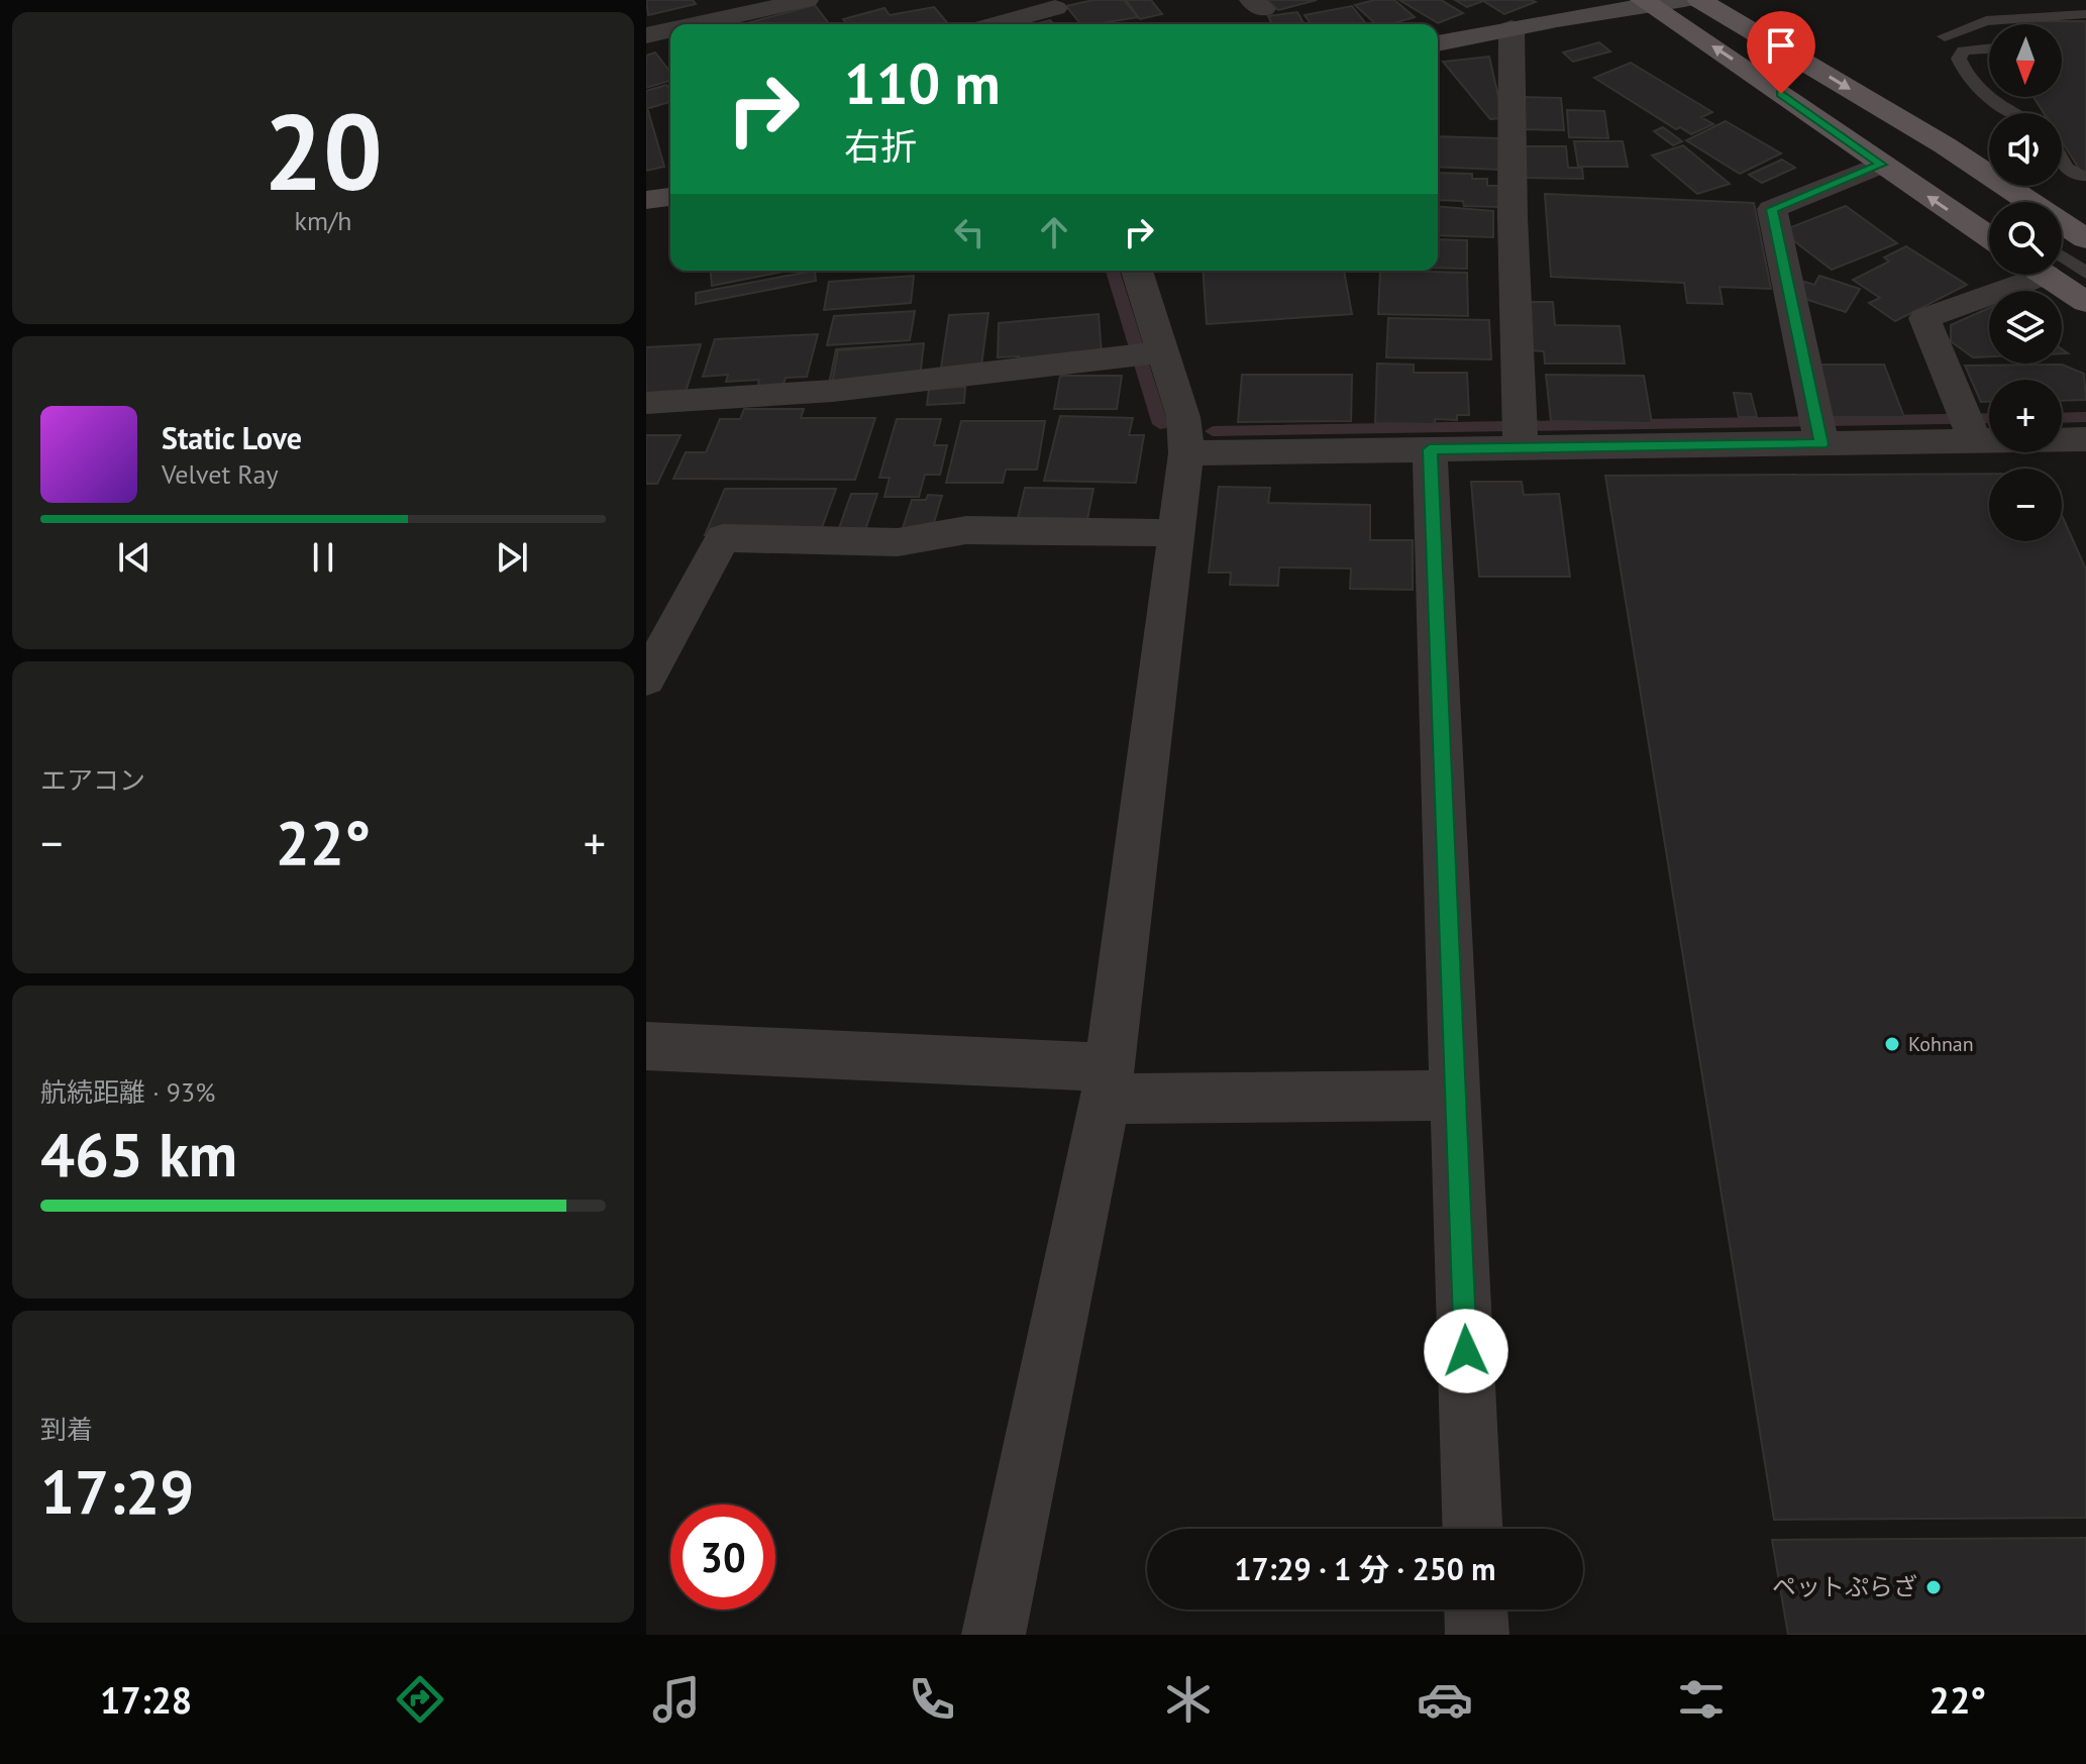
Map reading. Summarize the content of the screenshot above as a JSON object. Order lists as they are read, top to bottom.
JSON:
{
  "places": ["Kohnan", "ペットぷらざ"],
  "north": "bottom",
  "page": {
    "tile": [
      ["20", "km/h"],
      "エアコン",
      ["航続距離 · 93%", "465 km"],
      ["到着", "17:29"]
    ],
    "map_buttons": ["+", "−"],
    "turn": ["110 m", "右折"],
    "song": ["Static Love", "Velvet Ray"],
    "heat": ["−", "22°", "+"],
    "limit": "30",
    "trip": "17:29 · 1 分 · 250 m",
    "tabs": ["17:28", "22°"]
  }
}
